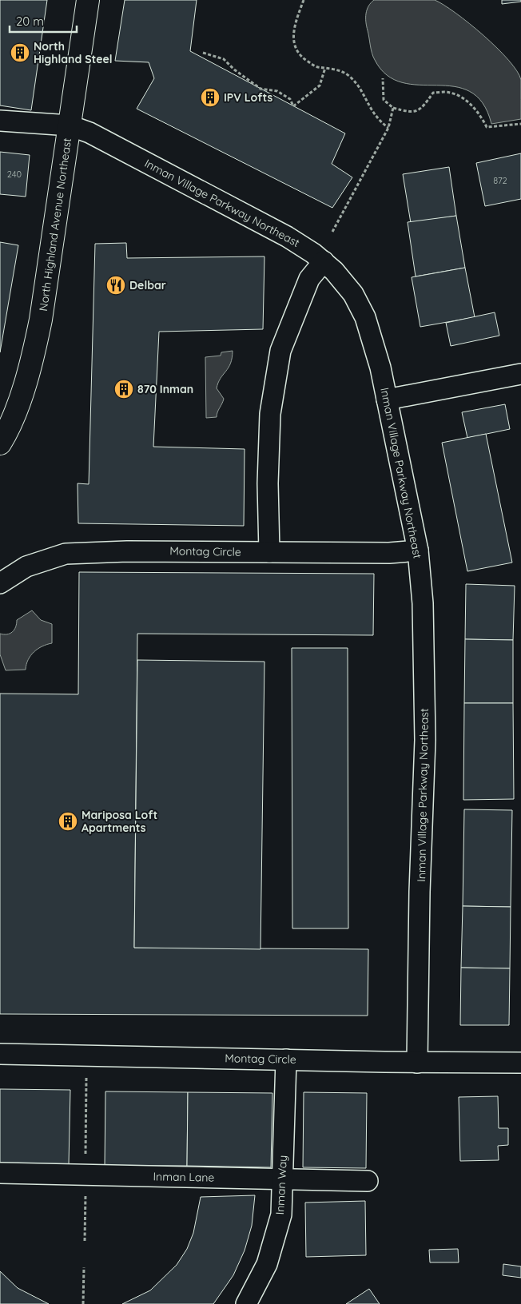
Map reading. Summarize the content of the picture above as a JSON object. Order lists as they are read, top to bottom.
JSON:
{
  "streets": {
    "main road": ["North Highland Avenue Northeast"],
    "street": [
      "Inman Village Parkway Northeast",
      "Montag Circle",
      "Inman Lane",
      "Inman Way"
    ]
  },
  "crossings": [
    ["Inman Village Parkway Northeast", "North Highland Avenue Northeast"],
    ["Inman Village Parkway Northeast", "Montag Circle"],
    ["Montag Circle", "Inman Way"],
    ["Inman Lane", "Inman Way"]
  ],
  "places": {
    "building": [
      "North Highland Steel",
      "IPV Lofts",
      "870 Inman",
      "Mariposa Loft Apartments"
    ],
    "restaurant": ["Delbar"]
  },
  "house_numbers": ["240", "872"],
  "scale_bar": "20 m"
}
